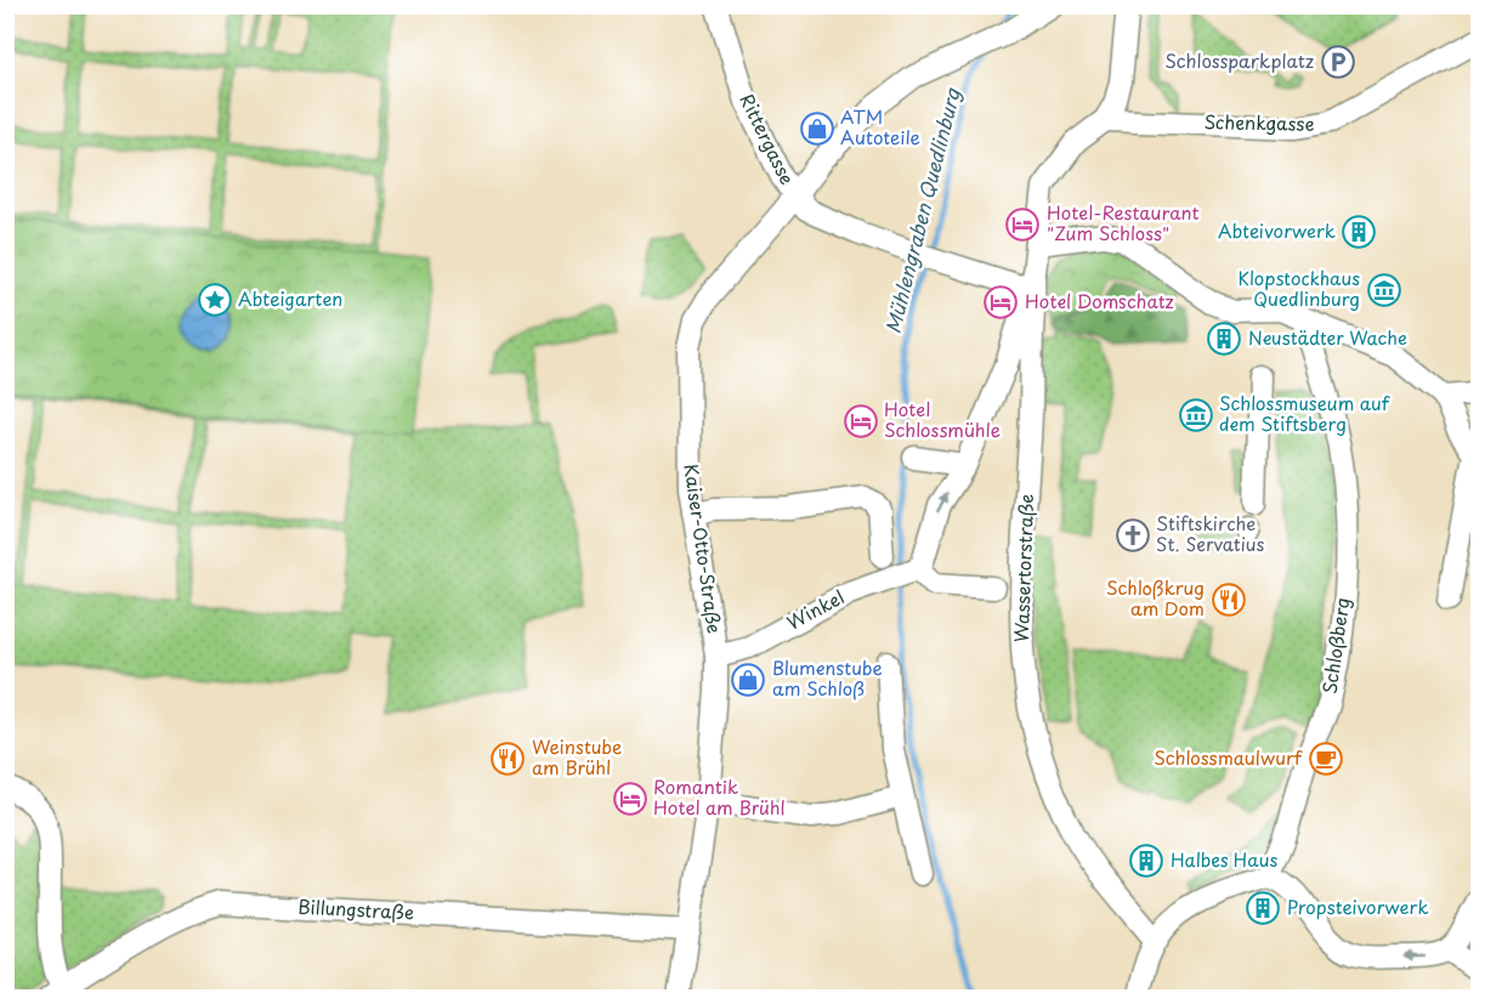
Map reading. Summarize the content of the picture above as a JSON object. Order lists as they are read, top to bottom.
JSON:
{
  "streets": {
    "street": [
      "Schenkgasse",
      "Rittergasse",
      "Kaiser-Otto-Straße",
      "Wassertorstraße",
      "Winkel",
      "Schloßberg",
      "Billungstraße"
    ]
  },
  "crossings": [
    ["Rittergasse", "Kaiser-Otto-Straße"],
    ["Rittergasse", "Wassertorstraße"],
    ["Kaiser-Otto-Straße", "Winkel"],
    ["Kaiser-Otto-Straße", "Billungstraße"]
  ],
  "water": ["Mühlengraben Quedlinburg"],
  "places": {
    "parking": ["Schlossparkplatz"],
    "shop": ["ATM Autoteile", "Blumenstube am Schloß"],
    "hotel": [
      "Hotel-Restaurant \"Zum Schloss\"",
      "Hotel Domschatz",
      "Hotel Schlossmühle",
      "Romantik Hotel am Brühl"
    ],
    "building": [
      "Abteivorwerk",
      "Neustädter Wache",
      "Halbes Haus",
      "Propsteivorwerk"
    ],
    "museum": ["Klopstockhaus Quedlinburg", "Schlossmuseum auf dem Stiftsberg"],
    "place": ["Abteigarten"],
    "church": ["Stiftskirche St. Servatius"],
    "restaurant": ["Schloßkrug am Dom", "Weinstube am Brühl"],
    "cafe": ["Schlossmaulwurf"]
  }
}
